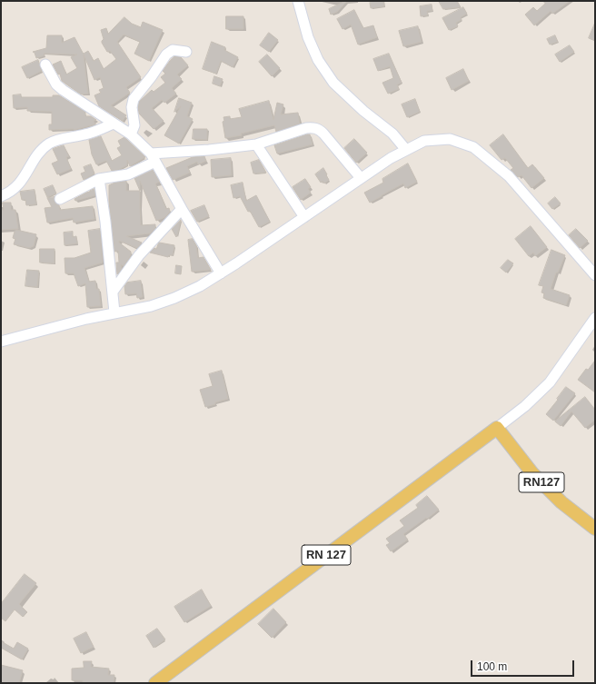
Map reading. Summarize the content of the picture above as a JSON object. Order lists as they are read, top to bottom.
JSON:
{
  "streets": {
    "main road": ["RN127", "RN 127"]
  },
  "crossings": [
    ["RN127", "RN 127"]
  ],
  "scale_bar": "100 m"
}
